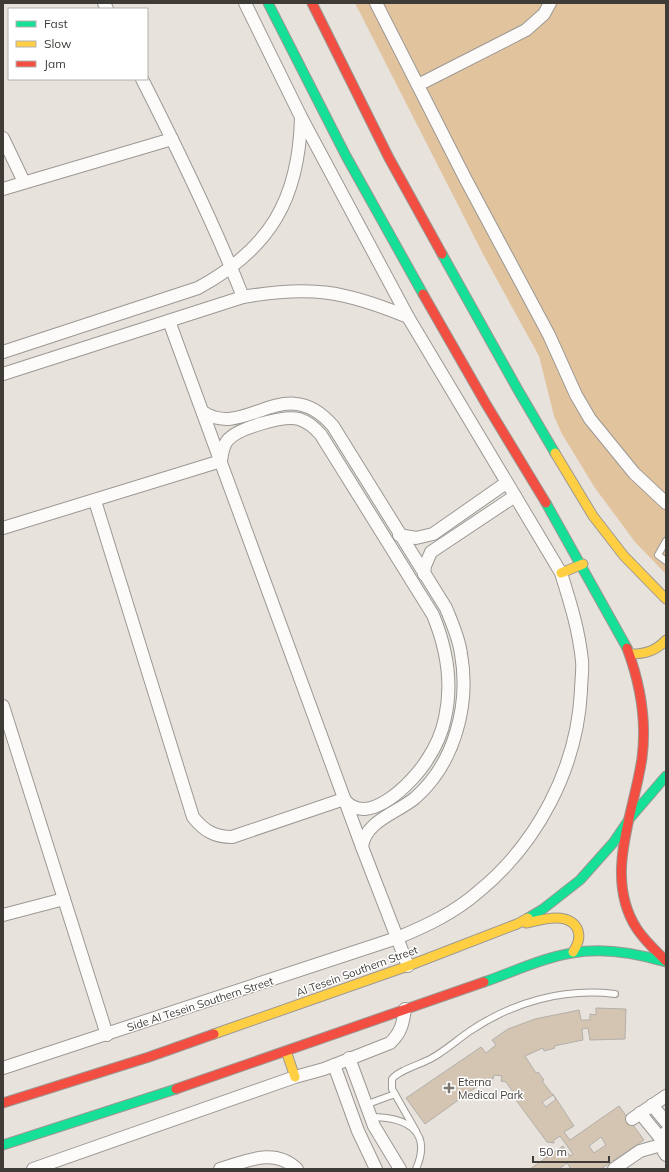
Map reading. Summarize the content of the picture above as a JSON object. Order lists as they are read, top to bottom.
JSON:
{
  "streets": {
    "street": ["Al Tesein Southern Street", "Side Al Tesein Southern Street"]
  },
  "places": {
    "health": ["Eterna Medical Park"]
  },
  "legend": ["Fast", "Slow", "Jam"],
  "scale_bar": "50 m"
}
